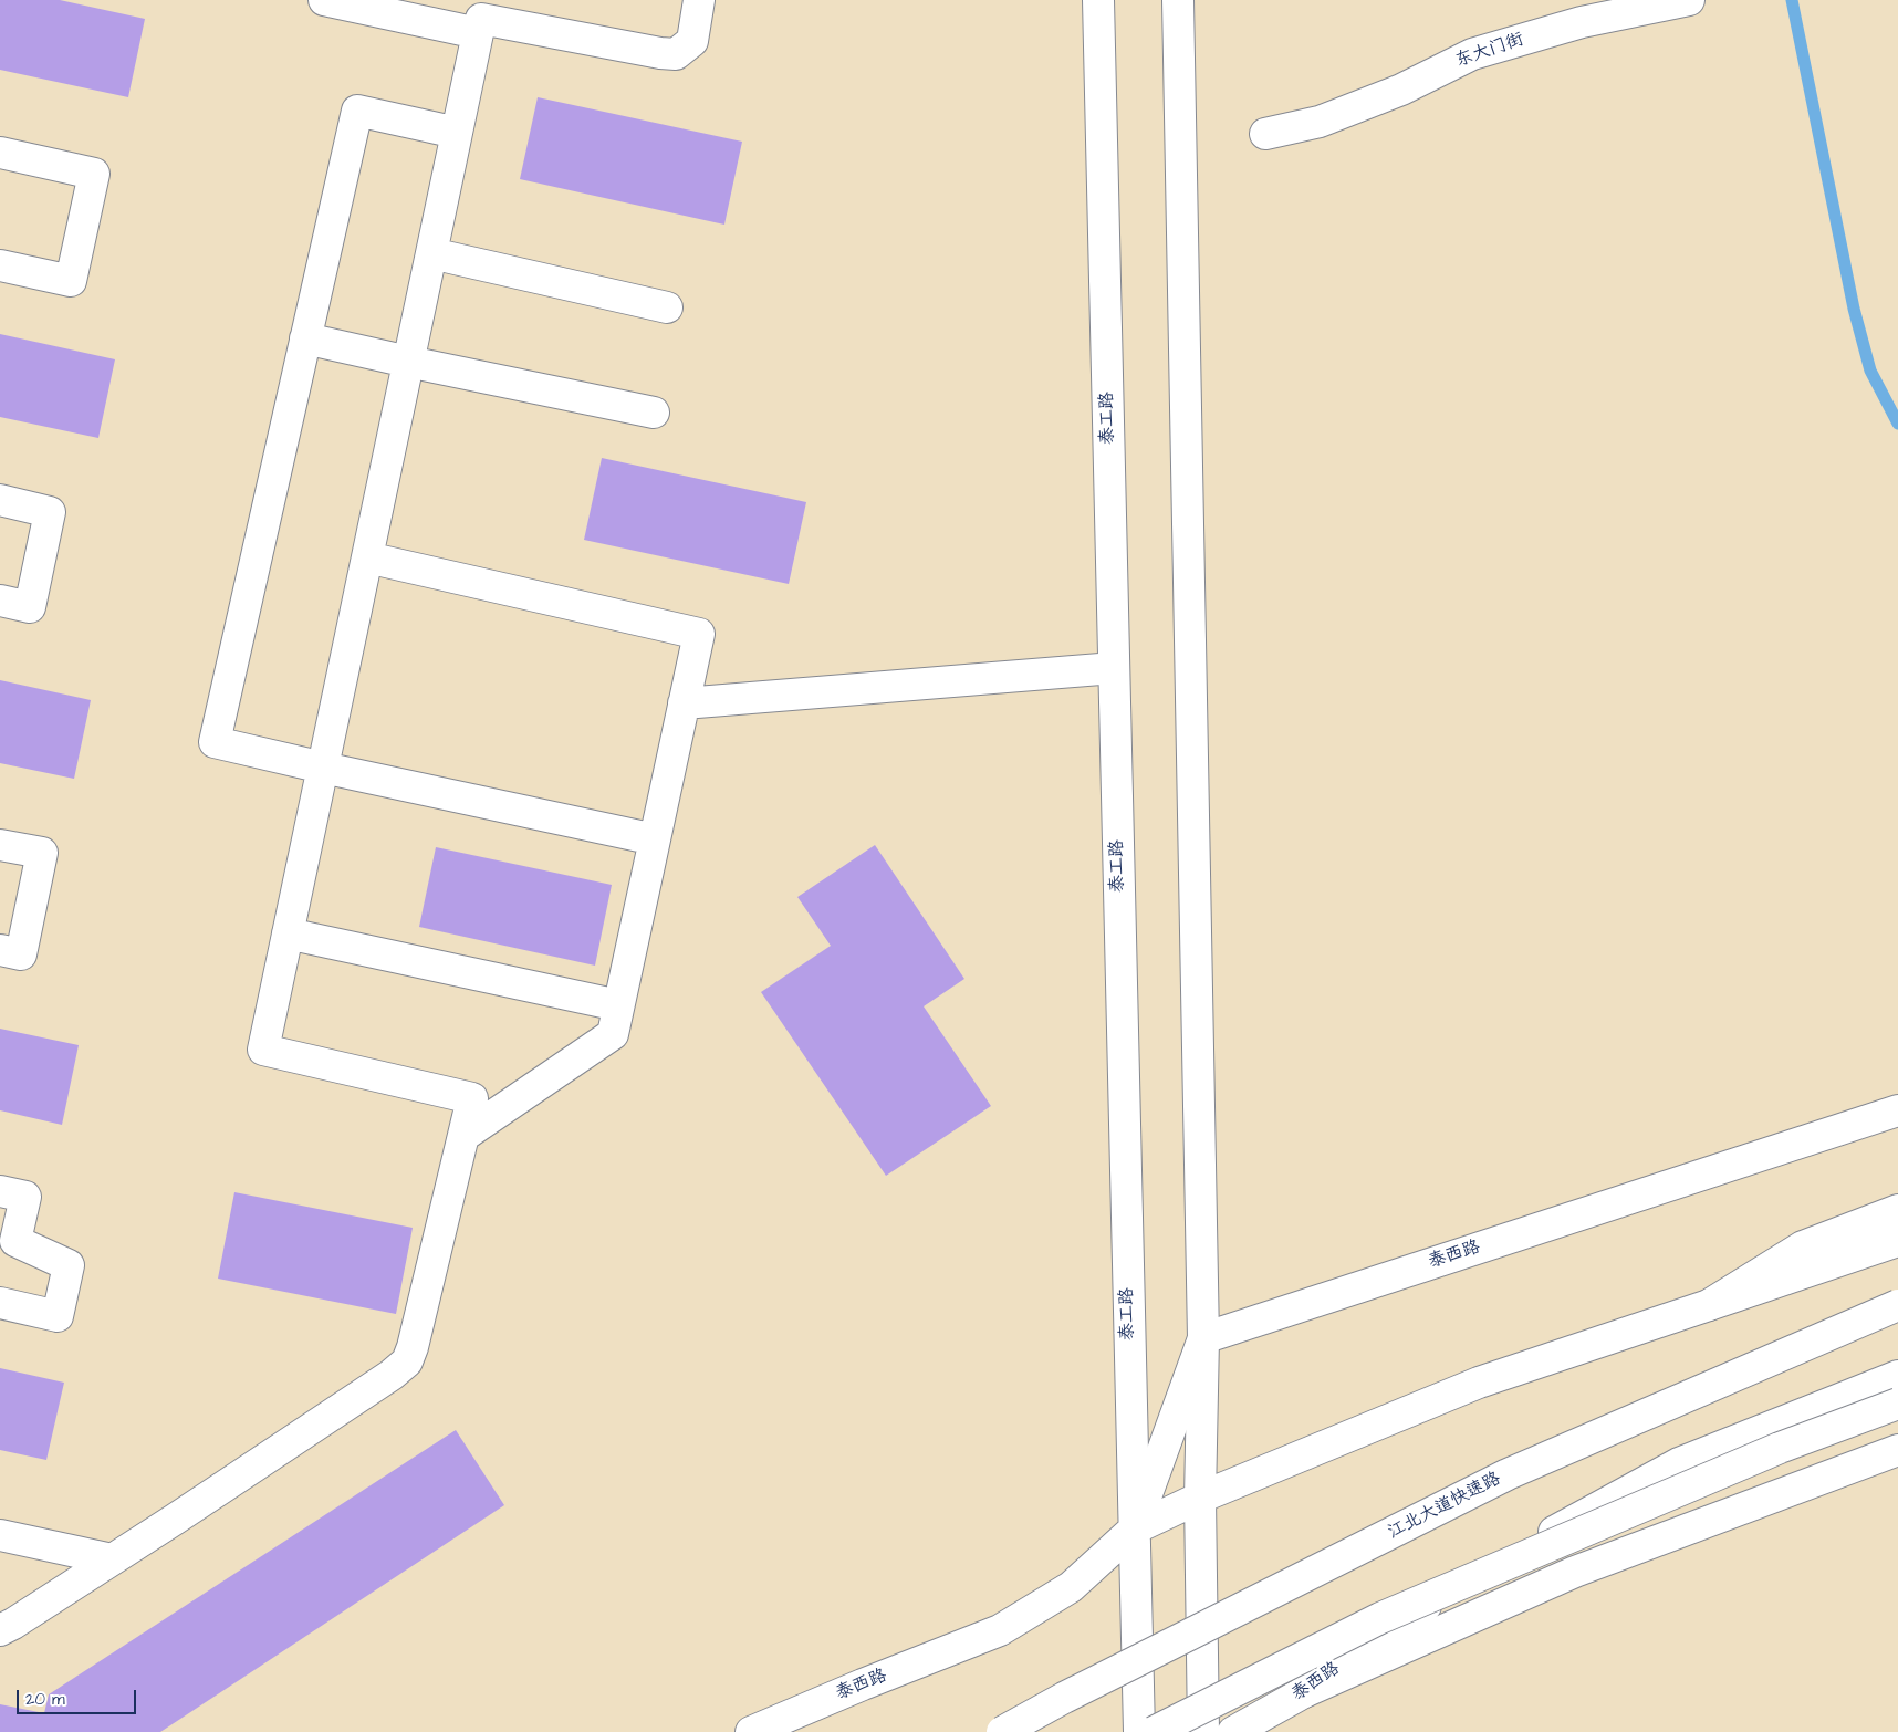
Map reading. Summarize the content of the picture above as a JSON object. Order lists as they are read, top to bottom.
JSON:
{
  "streets": {
    "main road": [
      "东大门街",
      "泰工路",
      "泰西路",
      "江北大道快速路"
    ]
  },
  "crossings": [
    ["泰工路", "泰西路"]
  ],
  "scale_bar": "20 m"
}
